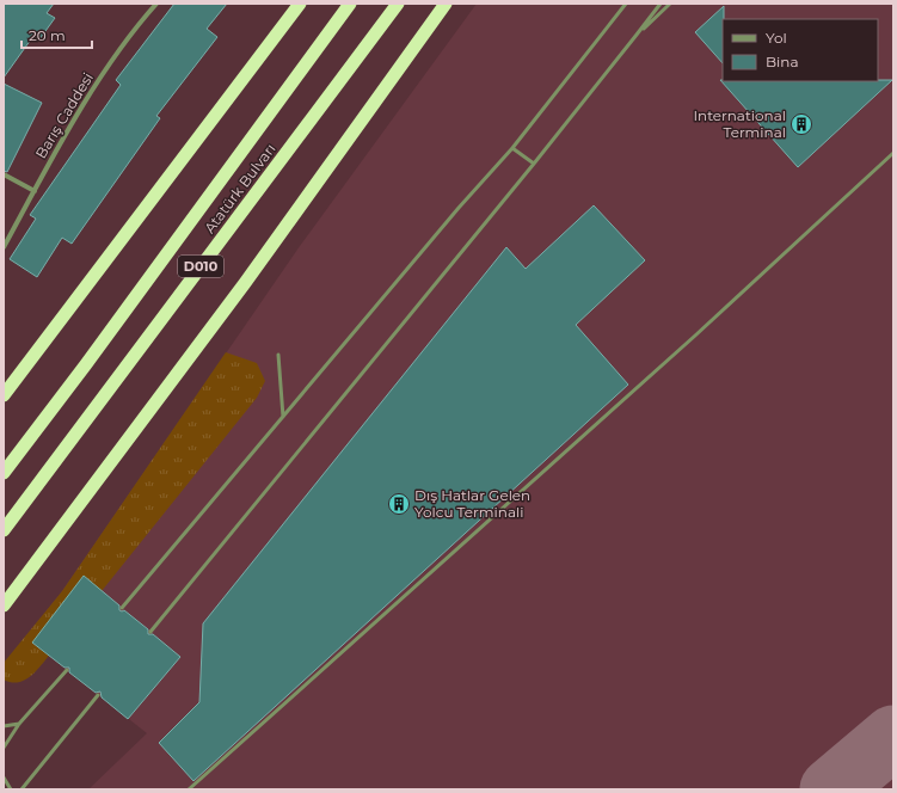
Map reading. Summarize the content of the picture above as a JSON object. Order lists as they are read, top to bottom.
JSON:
{
  "streets": {
    "highway": ["Atatürk Bulvarı", "D010"],
    "street": ["Barış Caddesi"]
  },
  "places": {
    "building": ["International Terminal", "Dış Hatlar Gelen Yolcu Terminali"]
  },
  "legend": ["Yol", "Bina"],
  "scale_bar": "20 m"
}
